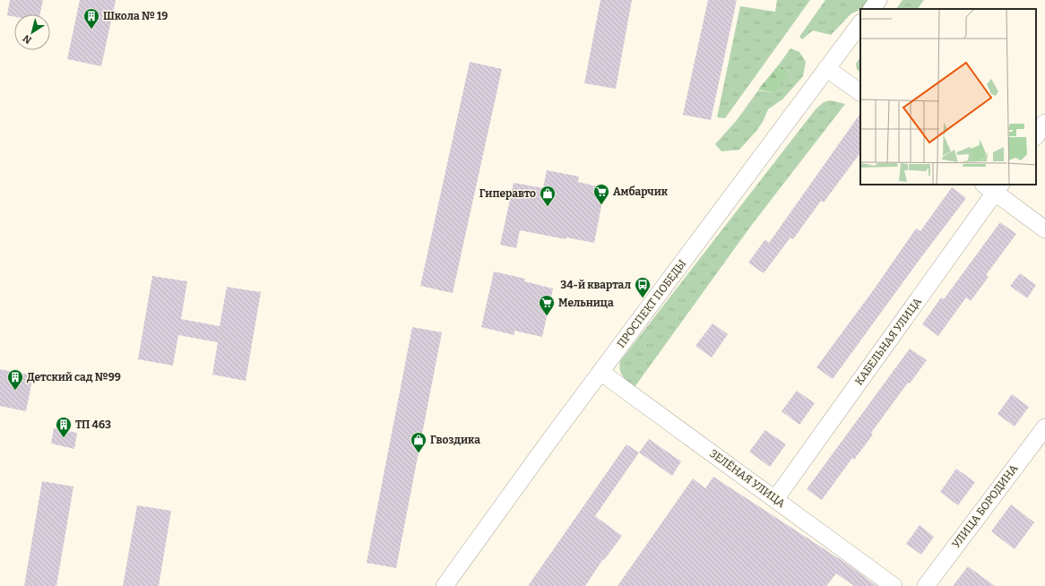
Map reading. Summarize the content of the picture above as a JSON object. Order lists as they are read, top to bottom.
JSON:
{
  "streets": {
    "street": [
      "ПРОСПЕКТ ПОБЕДЫ",
      "КАБЕЛЬНАЯ УЛИЦА",
      "ЗЕЛЁНАЯ УЛИЦА",
      "УЛИЦА БОРОДИНА"
    ]
  },
  "crossings": [
    ["ПРОСПЕКТ ПОБЕДЫ", "ЗЕЛЁНАЯ УЛИЦА"],
    ["КАБЕЛЬНАЯ УЛИЦА", "ЗЕЛЁНАЯ УЛИЦА"]
  ],
  "places": {
    "building": ["Школа № 19", "Детский сад №99", "ТП 463"],
    "supermarket": ["Амбарчик", "Мельница"],
    "shop": ["Гиперавто", "Гвоздика"],
    "bus stop": ["34-й квартал"]
  },
  "north": "bottom left"
}
